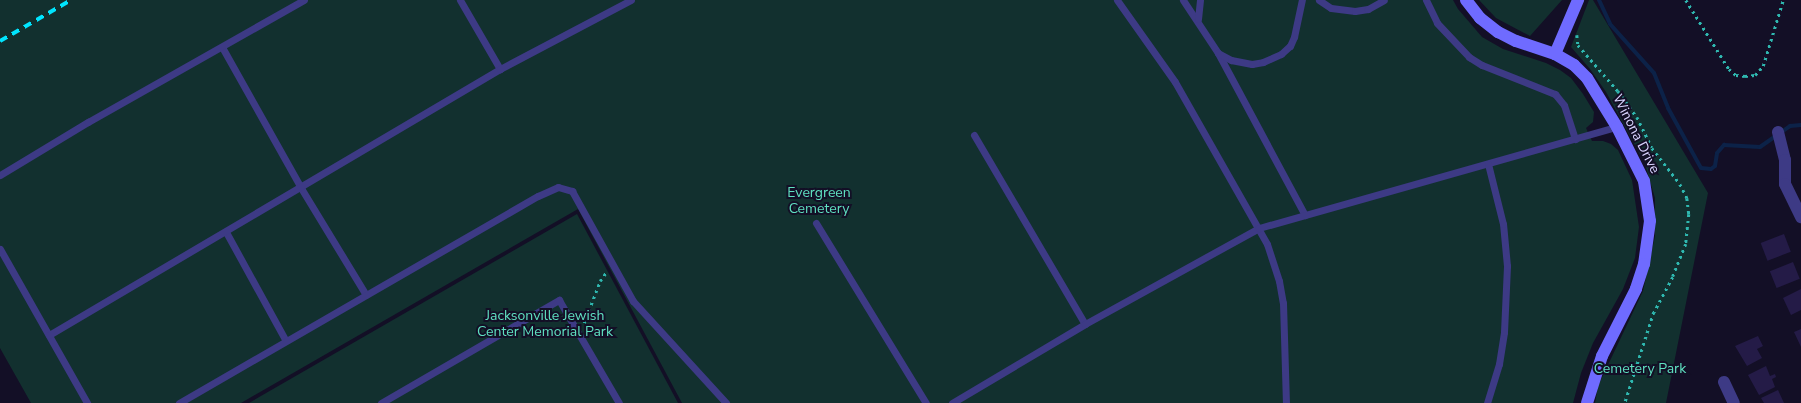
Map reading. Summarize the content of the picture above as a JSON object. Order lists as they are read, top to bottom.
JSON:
{
  "streets": {
    "street": ["Winona Drive"]
  },
  "parks": ["Evergreen Cemetery", "Jacksonville Jewish Center Memorial Park", "Cemetery Park"]
}
